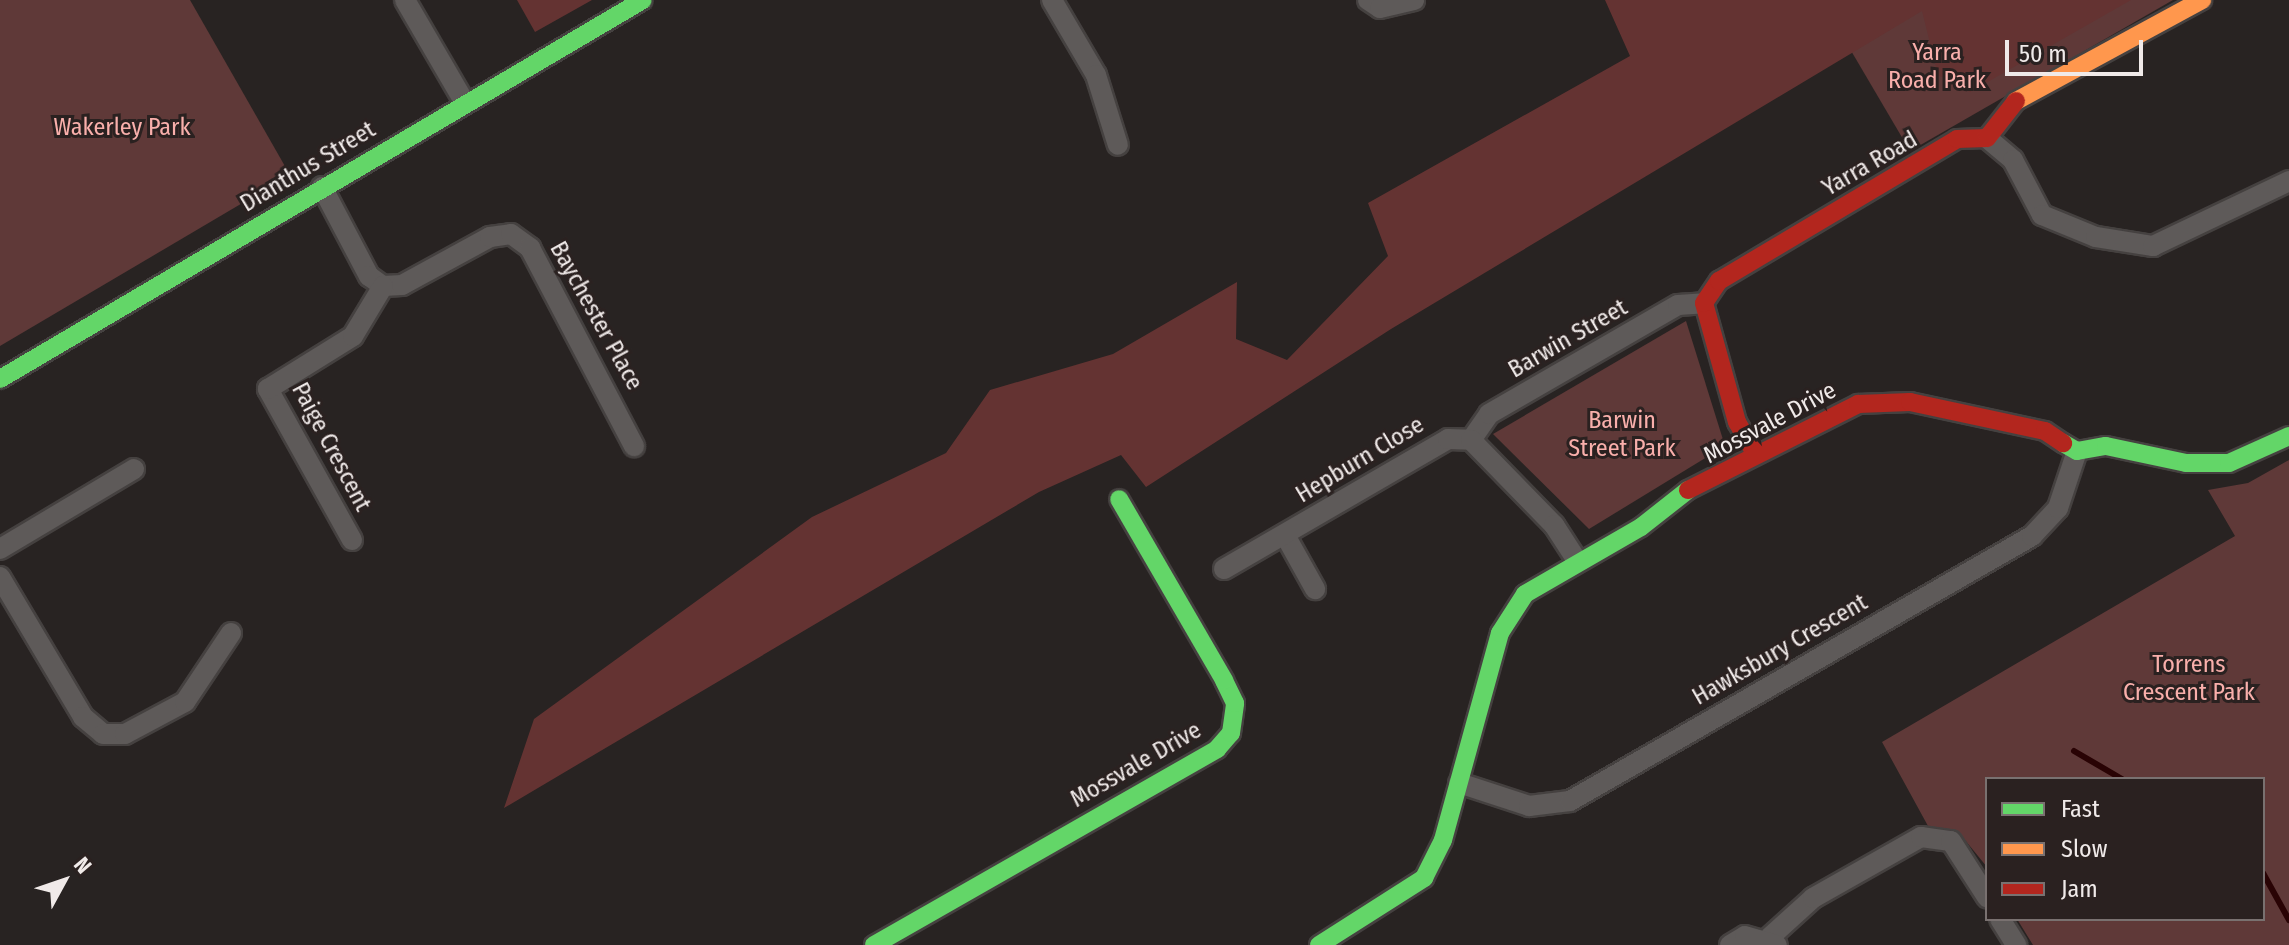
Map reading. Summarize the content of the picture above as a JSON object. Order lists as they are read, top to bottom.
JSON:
{
  "streets": {
    "street": [
      "Yarra Road",
      "Dianthus Street",
      "Baychester Place",
      "Barwin Street",
      "Mossvale Drive",
      "Paige Crescent",
      "Hepburn Close",
      "Hawksbury Crescent"
    ]
  },
  "crossings": [
    ["Yarra Road", "Barwin Street"],
    ["Baychester Place", "Paige Crescent"],
    ["Barwin Street", "Hepburn Close"],
    ["Mossvale Drive", "Hawksbury Crescent"]
  ],
  "parks": [
    "Yarra Road Park",
    "Wakerley Park",
    "Barwin Street Park",
    "Torrens Crescent Park"
  ],
  "legend": ["Fast", "Slow", "Jam"],
  "scale_bar": "50 m",
  "north": "top right"
}
